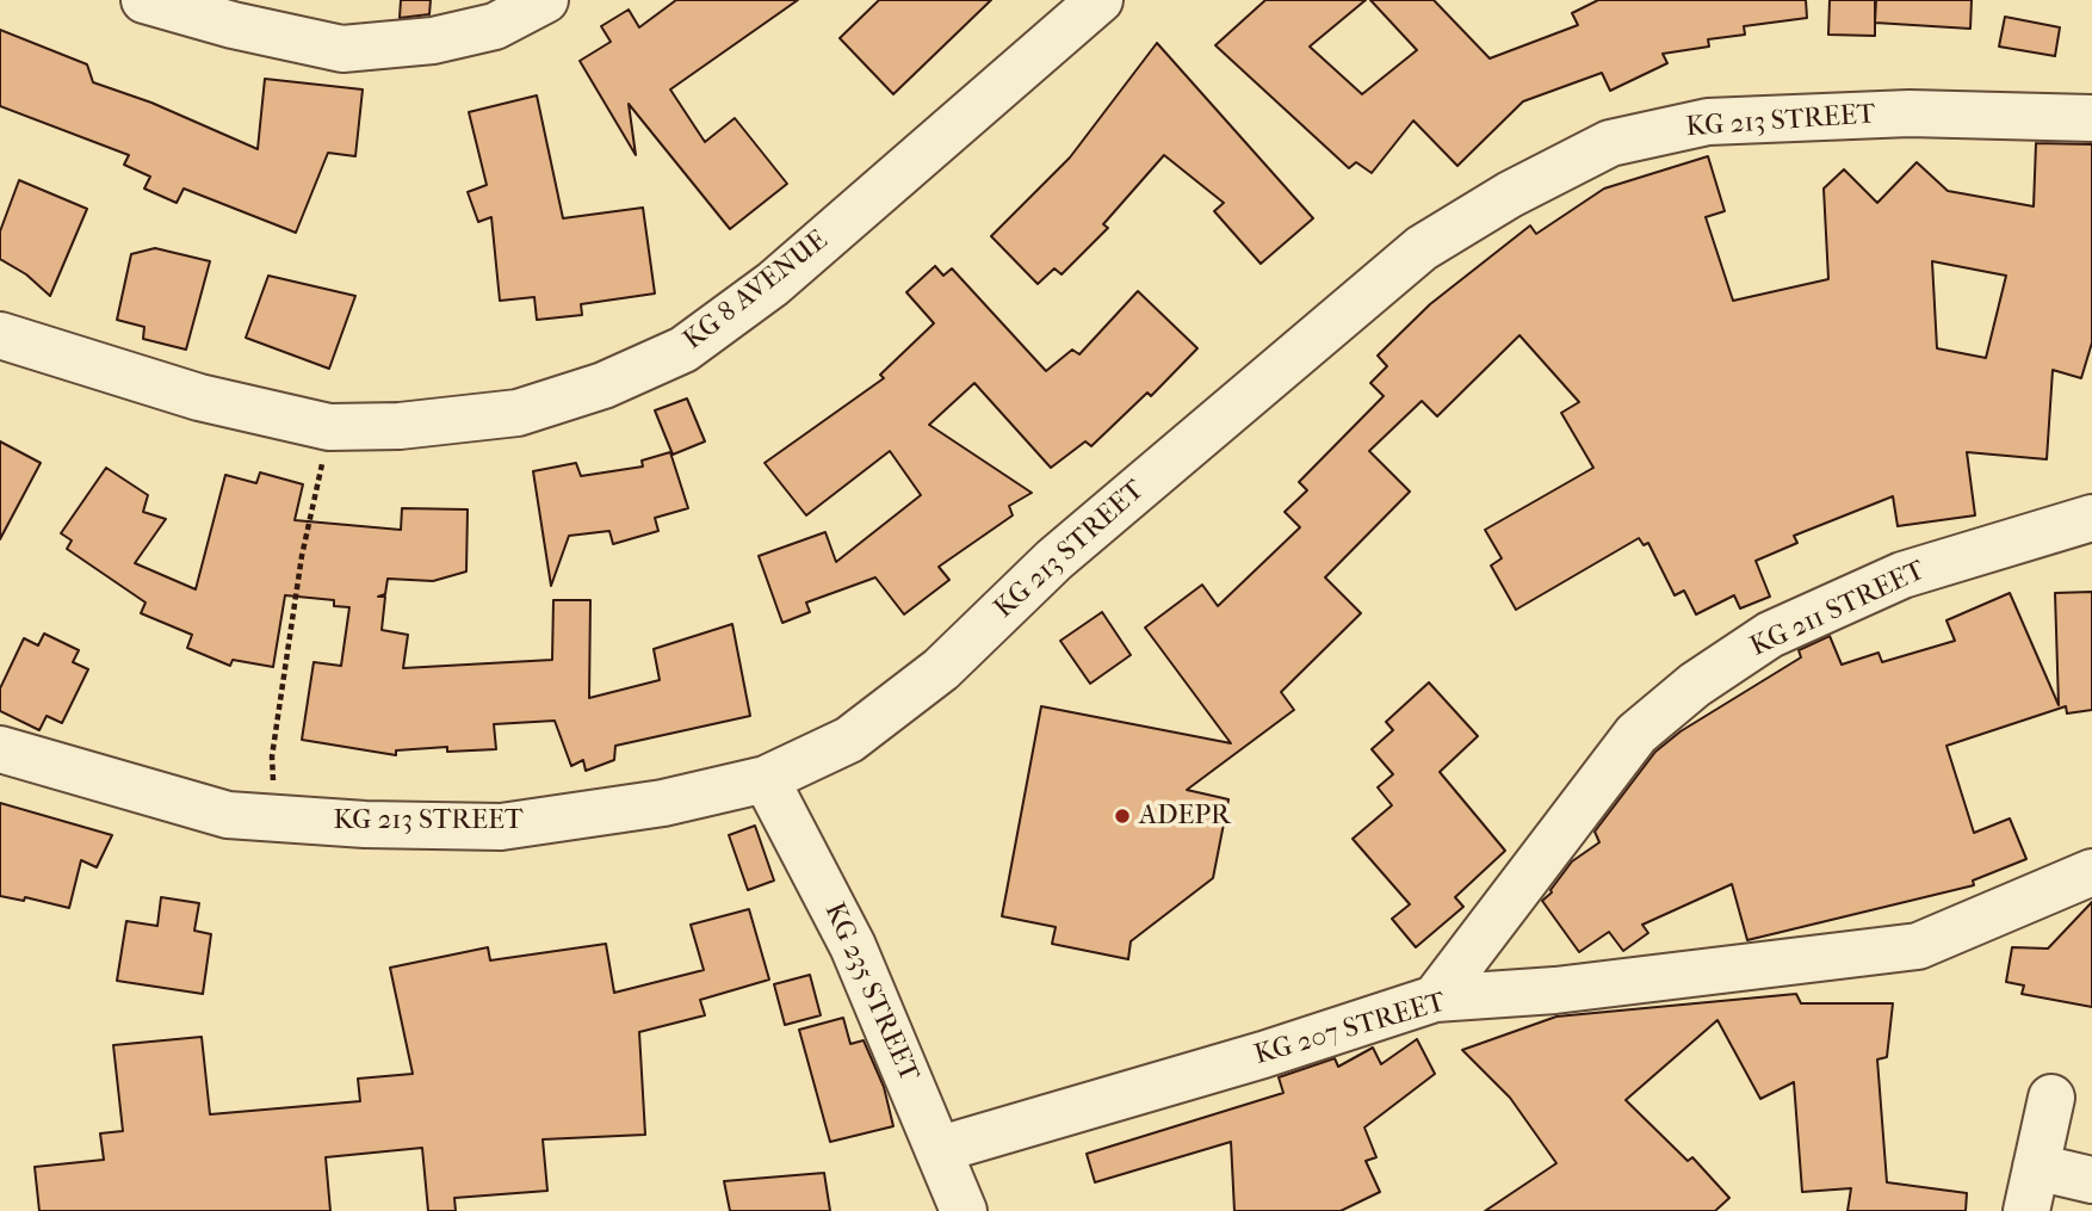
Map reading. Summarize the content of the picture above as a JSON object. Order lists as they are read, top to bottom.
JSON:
{
  "streets": {
    "street": [
      "KG 213 STREET",
      "KG 8 AVENUE",
      "KG 211 STREET",
      "KG 235 STREET",
      "KG 207 STREET"
    ]
  },
  "crossings": [
    ["KG 213 STREET", "KG 235 STREET"],
    ["KG 211 STREET", "KG 207 STREET"],
    ["KG 235 STREET", "KG 207 STREET"]
  ],
  "places": ["ADEPR"]
}
